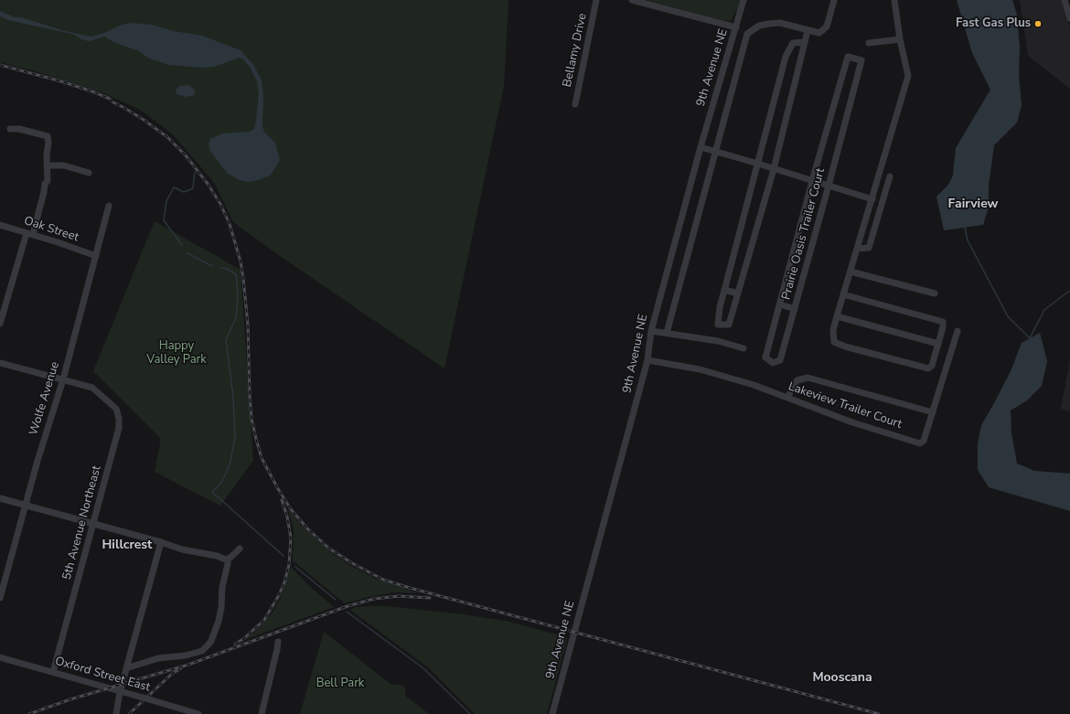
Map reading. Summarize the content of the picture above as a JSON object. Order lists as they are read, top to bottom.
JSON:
{
  "streets": {
    "street": [
      "Bellamy Drive",
      "9th Avenue NE",
      "Oak Street",
      "Prairie Oasis Trailer Court",
      "Wolfe Avenue",
      "Lakeview Trailer Court",
      "5th Avenue Northeast",
      "Oxford Street East"
    ]
  },
  "crossings": [
    ["9th Avenue NE", "Lakeview Trailer Court"],
    ["Oak Street", "Wolfe Avenue"],
    ["Wolfe Avenue", "5th Avenue Northeast"],
    ["5th Avenue Northeast", "Oxford Street East"]
  ],
  "districts": ["Fairview", "Hillcrest", "Mooscana"],
  "parks": ["Happy Valley Park", "Bell Park"],
  "places": ["Fast Gas Plus"]
}
